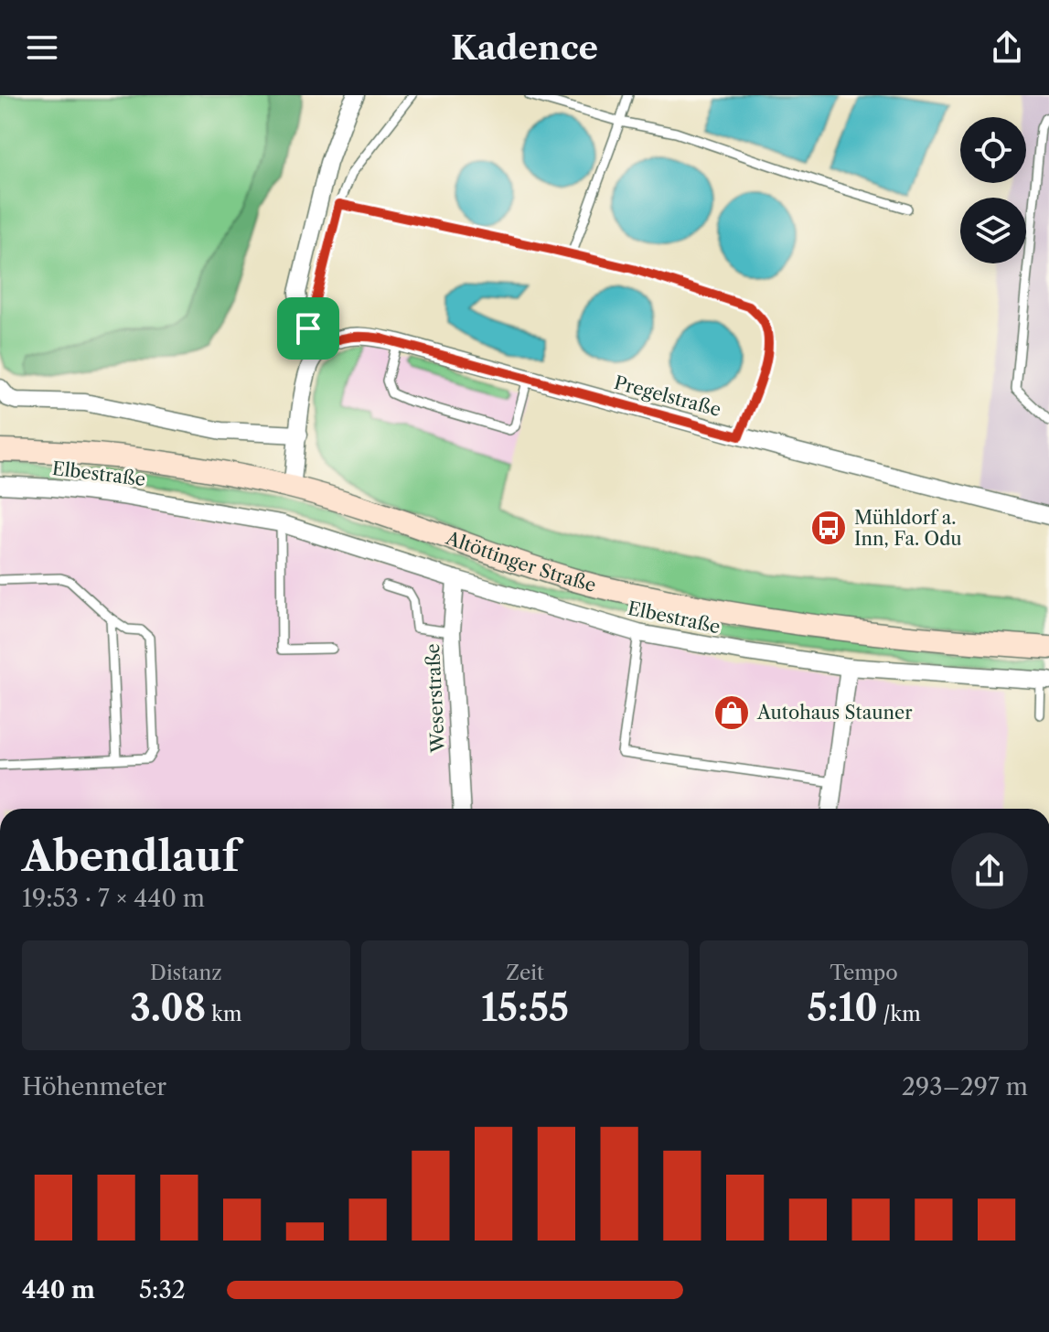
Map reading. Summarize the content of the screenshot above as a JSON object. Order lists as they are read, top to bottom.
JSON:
{
  "streets": {
    "main road": ["Altöttinger Straße"],
    "street": ["Pregelstraße", "Elbestraße", "Weserstraße"]
  },
  "crossings": [
    ["Elbestraße", "Weserstraße"]
  ],
  "places": {
    "bus stop": ["Mühldorf a. Inn, Fa. Odu"],
    "shop": ["Autohaus Stauner"]
  },
  "page": {
    "header": "Kadence",
    "heading": ["Abendlauf", "19:53 · 7 × 440 m"],
    "stats": [
      ["Distanz", "3.08 km"],
      ["Zeit", "15:55"],
      ["Tempo", "5:10 /km"]
    ],
    "chart": ["Höhenmeter", "293–297 m"],
    "list": [
      {
        "name": "440 m",
        "note": "5:32"
      }
    ]
  }
}
